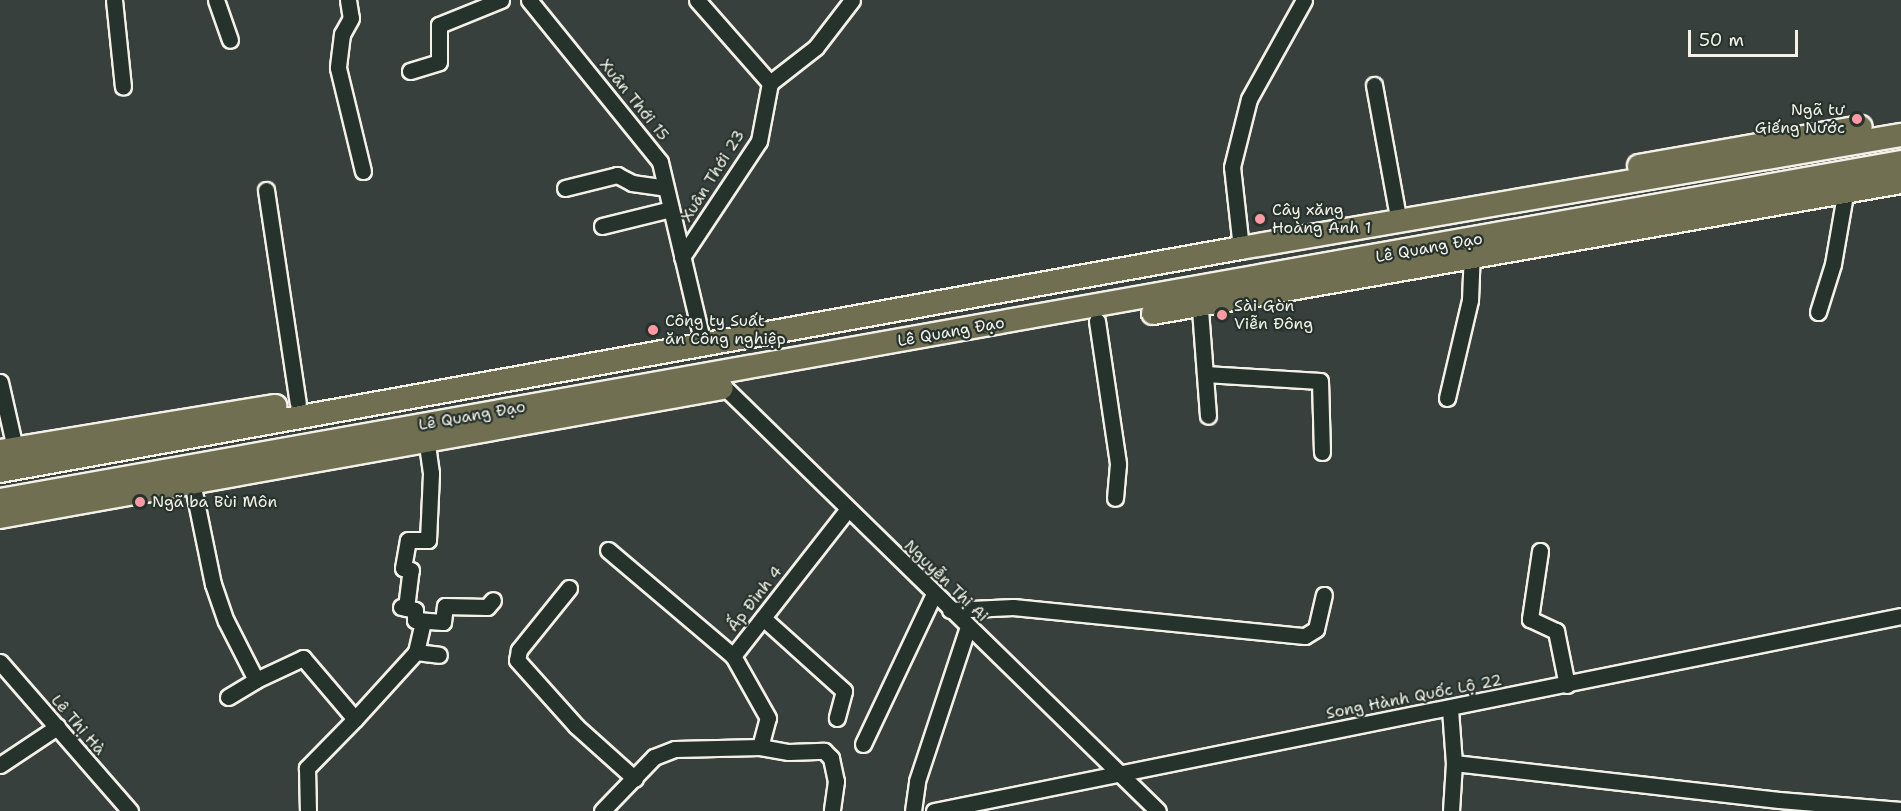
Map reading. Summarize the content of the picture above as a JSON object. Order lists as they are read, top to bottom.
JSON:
{
  "streets": {
    "highway": ["Lê Quang Đạo"],
    "street": [
      "Xuân Thới 15",
      "Xuân Thới 23",
      "Nguyễn Thị Ai",
      "Ấp Đình 4",
      "Song Hành Quốc Lộ 22",
      "Lê Thị Hà"
    ]
  },
  "crossings": [
    ["Xuân Thới 15", "Xuân Thới 23"],
    ["Xuân Thới 15", "Lê Quang Đạo"],
    ["Lê Quang Đạo", "Nguyễn Thị Ai"],
    ["Nguyễn Thị Ai", "Ấp Đình 4"],
    ["Nguyễn Thị Ai", "Song Hành Quốc Lộ 22"]
  ],
  "places": [
    "Ngã tư Giếng Nước",
    "Cây xăng Hoàng Anh 1",
    "Sài Gòn Viễn Đông",
    "Công ty Suất ăn Công nghiệp",
    "Ngã ba Bùi Môn"
  ],
  "scale_bar": "50 m"
}
